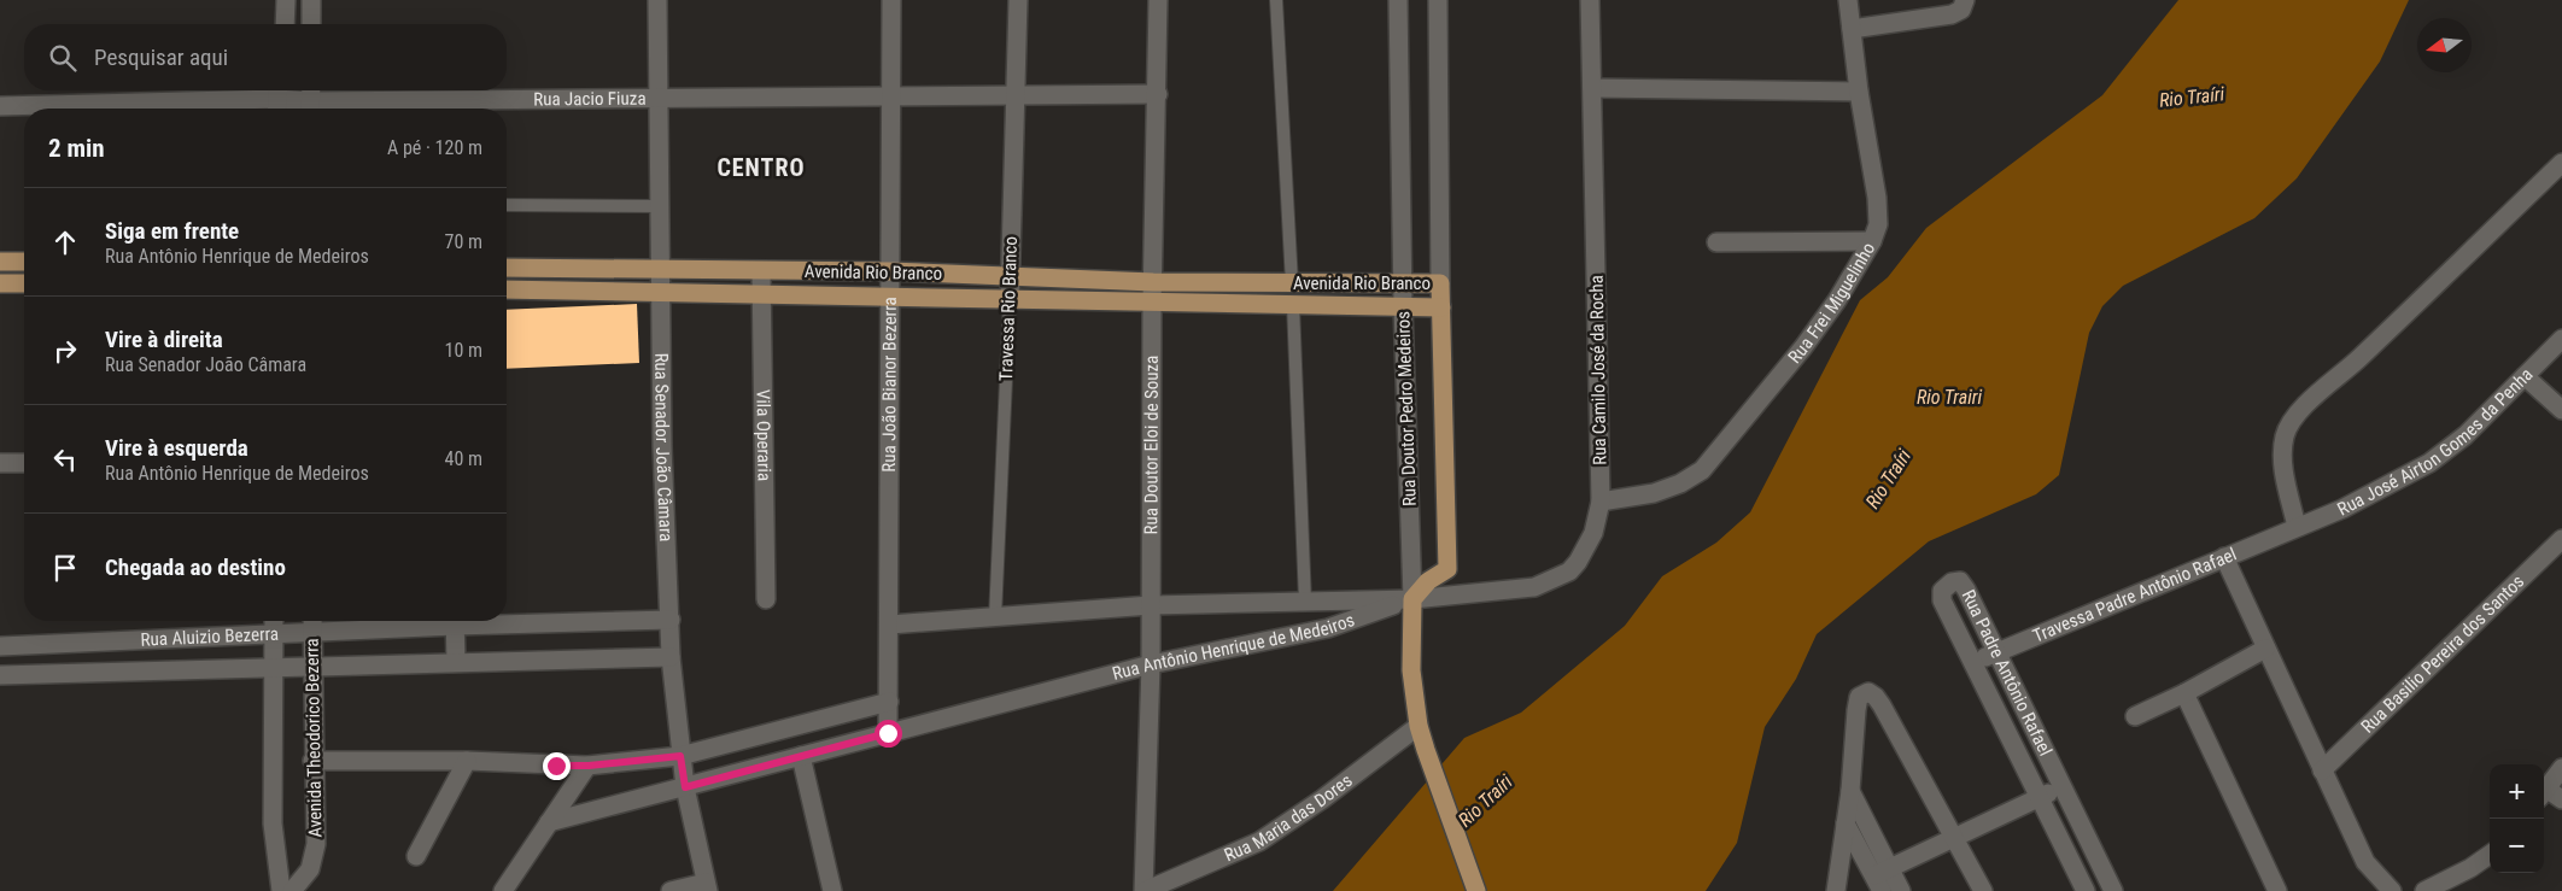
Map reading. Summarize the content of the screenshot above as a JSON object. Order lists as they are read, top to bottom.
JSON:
{
  "streets": {
    "main road": ["Avenida Rio Branco", "Rua Doutor Pedro Medeiros"],
    "street": [
      "Rua Jacio Fiuza",
      "Rua Frei Miguelinho",
      "Travessa Rio Branco",
      "Rua Camilo José da Rocha",
      "Rua João Bianor Bezerra",
      "Vila Operaria",
      "Rua José Airton Gomes da Penha",
      "Rua Doutor Eloi de Souza",
      "Rua Senador João Câmara",
      "Travessa Padre Antônio Rafael",
      "Rua Aluizio Bezerra",
      "Rua Antônio Henrique de Medeiros",
      "Rua Basilio Pereira dos Santos",
      "Rua Padre Antônio Rafael",
      "Avenida Theodorico Bezerra",
      "Rua Maria das Dores"
    ]
  },
  "crossings": [
    ["Rua Jacio Fiuza", "Travessa Rio Branco"],
    ["Rua Jacio Fiuza", "Rua João Bianor Bezerra"],
    ["Rua Jacio Fiuza", "Rua Doutor Eloi de Souza"],
    ["Rua Jacio Fiuza", "Rua Senador João Câmara"],
    ["Avenida Rio Branco", "Travessa Rio Branco"],
    ["Avenida Rio Branco", "Rua João Bianor Bezerra"],
    ["Avenida Rio Branco", "Rua Doutor Pedro Medeiros"],
    ["Avenida Rio Branco", "Vila Operaria"],
    ["Avenida Rio Branco", "Rua Doutor Eloi de Souza"],
    ["Avenida Rio Branco", "Rua Senador João Câmara"],
    ["Rua Frei Miguelinho", "Rua Camilo José da Rocha"],
    ["Travessa Rio Branco", "Rua Antônio Henrique de Medeiros"],
    ["Rua Camilo José da Rocha", "Rua Doutor Pedro Medeiros"],
    ["Rua Camilo José da Rocha", "Rua Antônio Henrique de Medeiros"],
    ["Rua João Bianor Bezerra", "Rua Antônio Henrique de Medeiros"],
    ["Rua Doutor Pedro Medeiros", "Rua Antônio Henrique de Medeiros"],
    ["Rua Doutor Pedro Medeiros", "Rua Maria das Dores"],
    ["Rua José Airton Gomes da Penha", "Travessa Padre Antônio Rafael"],
    ["Rua Doutor Eloi de Souza", "Rua Antônio Henrique de Medeiros"],
    ["Rua Doutor Eloi de Souza", "Rua Maria das Dores"],
    ["Rua Senador João Câmara", "Rua Aluizio Bezerra"],
    ["Rua Senador João Câmara", "Rua Antônio Henrique de Medeiros"],
    ["Travessa Padre Antônio Rafael", "Rua Padre Antônio Rafael"],
    ["Rua Aluizio Bezerra", "Avenida Theodorico Bezerra"]
  ],
  "districts": ["CENTRO"],
  "water": ["Rio Traíri", "Rio Trairi"],
  "north": "left",
  "page": {
    "search": "Pesquisar aqui",
    "heading": ["2 min", "A pé · 120 m"],
    "list": [
      ["Siga em frente", "Rua Antônio Henrique de Medeiros", "70 m"],
      ["Vire à direita", "Rua Senador João Câmara", "10 m"],
      ["Vire à esquerda", "Rua Antônio Henrique de Medeiros", "40 m"],
      "Chegada ao destino"
    ],
    "map_buttons": ["+", "−"]
  }
}
